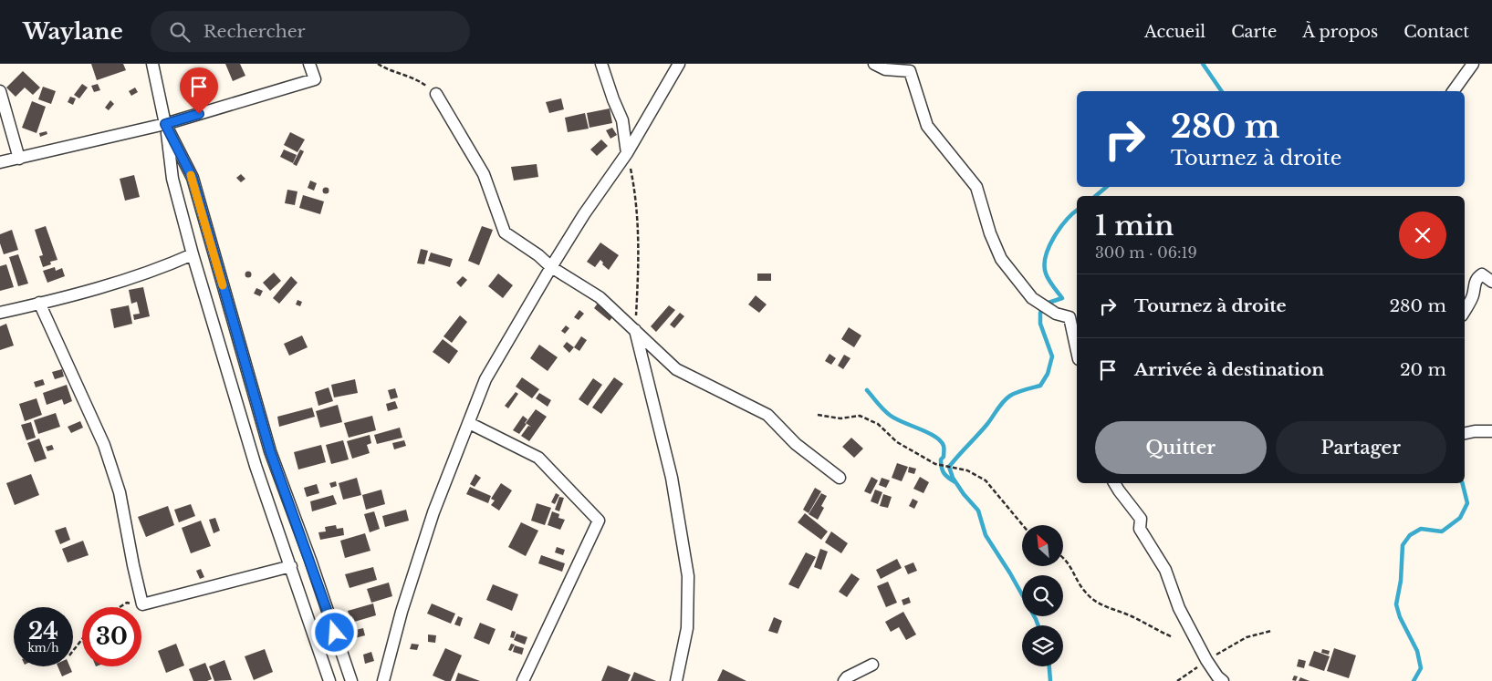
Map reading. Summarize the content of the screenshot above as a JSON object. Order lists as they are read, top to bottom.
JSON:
{
  "north": "top left",
  "page": {
    "header": "Waylane",
    "search": "Rechercher",
    "nav": [
      "Accueil",
      "Carte",
      "À propos",
      "Contact"
    ],
    "turn": ["280 m", "Tournez à droite"],
    "heading": ["1 min", "300 m · 06:19"],
    "list": [
      {
        "name": "Tournez à droite",
        "value": "280 m"
      },
      {
        "name": "Arrivée à destination",
        "value": "20 m"
      }
    ],
    "buttons": ["Quitter", "Partager"],
    "speed": "24 km/h",
    "limit": "30"
  }
}
